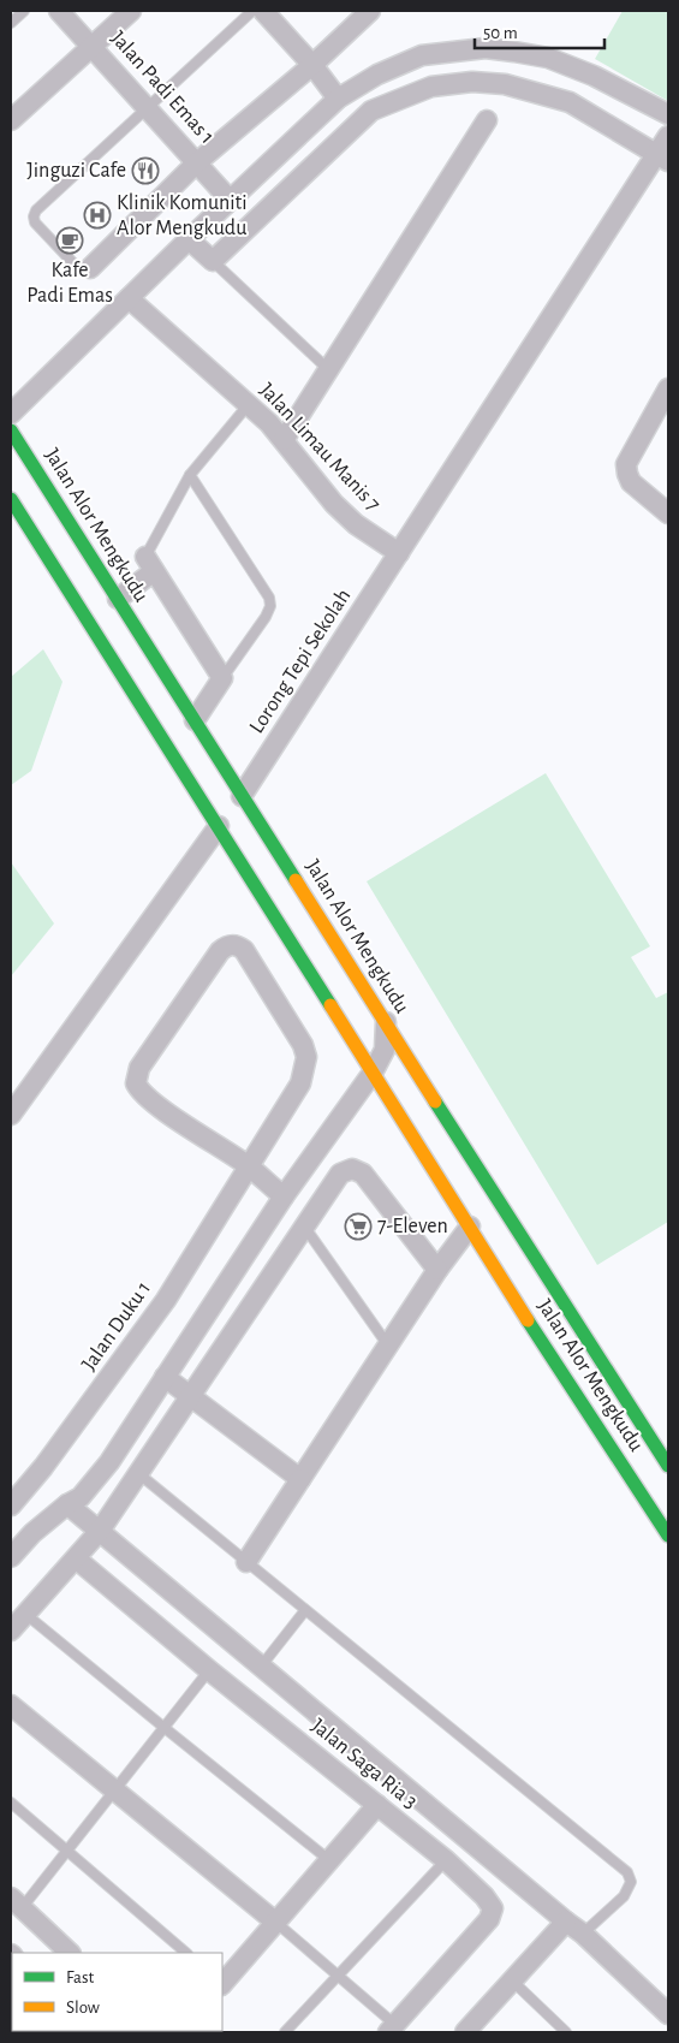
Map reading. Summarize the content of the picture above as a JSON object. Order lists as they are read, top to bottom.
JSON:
{
  "streets": {
    "main road": ["Jalan Alor Mengkudu"],
    "street": [
      "Jalan Padi Emas 1",
      "Jalan Limau Manis 7",
      "Lorong Tepi Sekolah",
      "Jalan Duku 1",
      "Jalan Saga Ria 3"
    ]
  },
  "crossings": [
    ["Jalan Limau Manis 7", "Lorong Tepi Sekolah"],
    ["Jalan Alor Mengkudu", "Lorong Tepi Sekolah"]
  ],
  "places": {
    "restaurant": ["Jinguzi Cafe"],
    "hospital": ["Klinik Komuniti Alor Mengkudu"],
    "cafe": ["Kafe Padi Emas"],
    "supermarket": ["7-Eleven"]
  },
  "legend": ["Fast", "Slow"],
  "scale_bar": "50 m"
}
